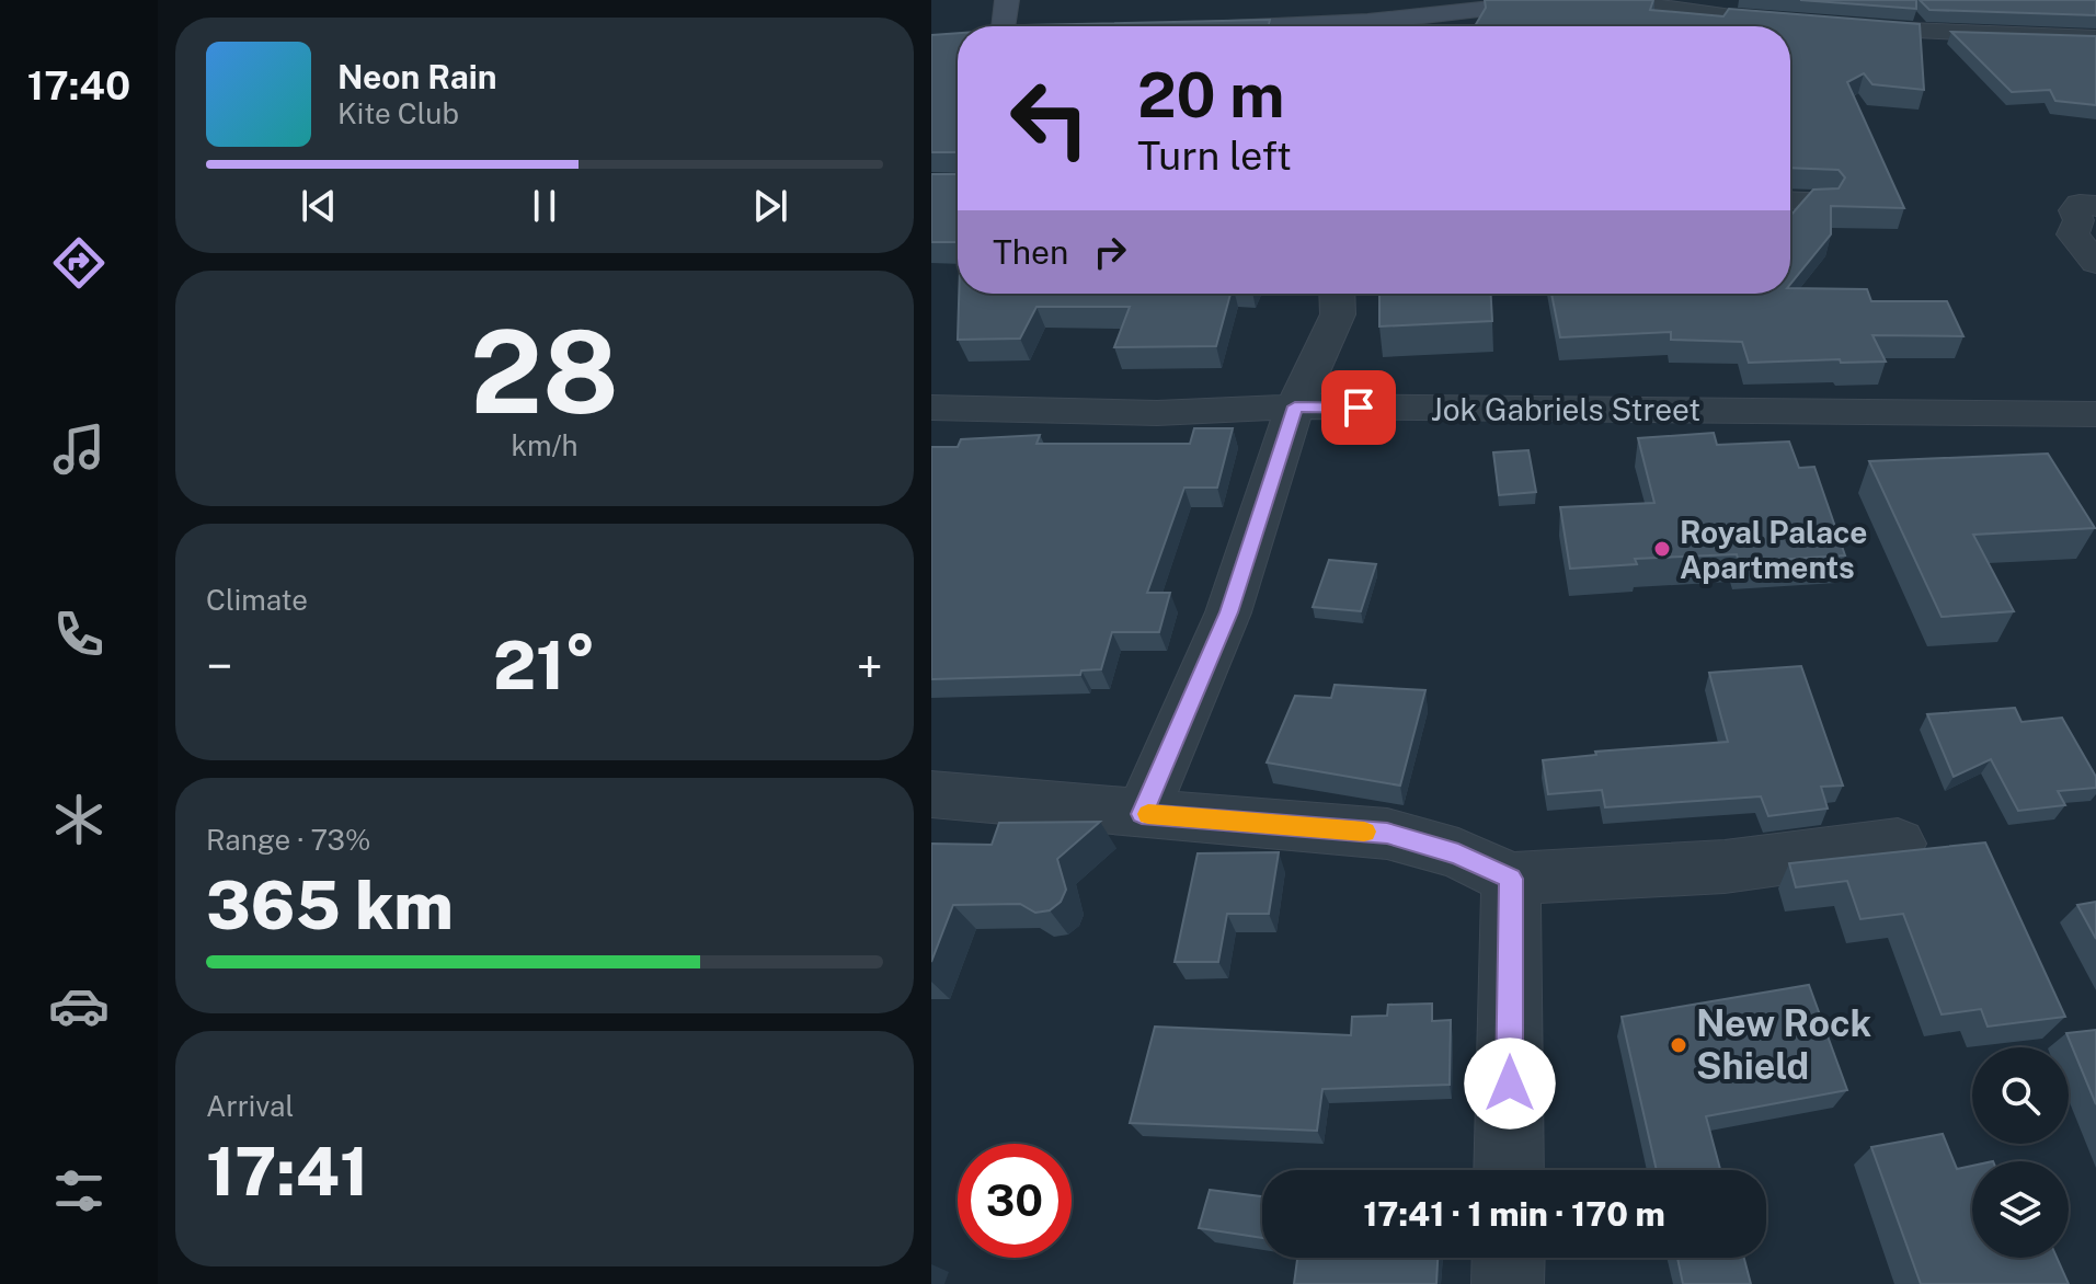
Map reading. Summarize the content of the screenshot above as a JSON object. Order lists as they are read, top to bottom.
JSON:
{
  "streets": {
    "street": ["Jok Gabriels Street"]
  },
  "places": ["Royal Palace Apartments", "New Rock Shield"],
  "page": {
    "tabs": "17:40",
    "turn": ["20 m", "Turn left"],
    "song": ["Neon Rain", "Kite Club"],
    "then": "Then",
    "tile": [
      ["28", "km/h"],
      "Climate",
      ["Range · 73%", "365 km"],
      ["Arrival", "17:41"]
    ],
    "heat": ["−", "21°", "+"],
    "limit": "30",
    "trip": "17:41 · 1 min · 170 m"
  }
}
